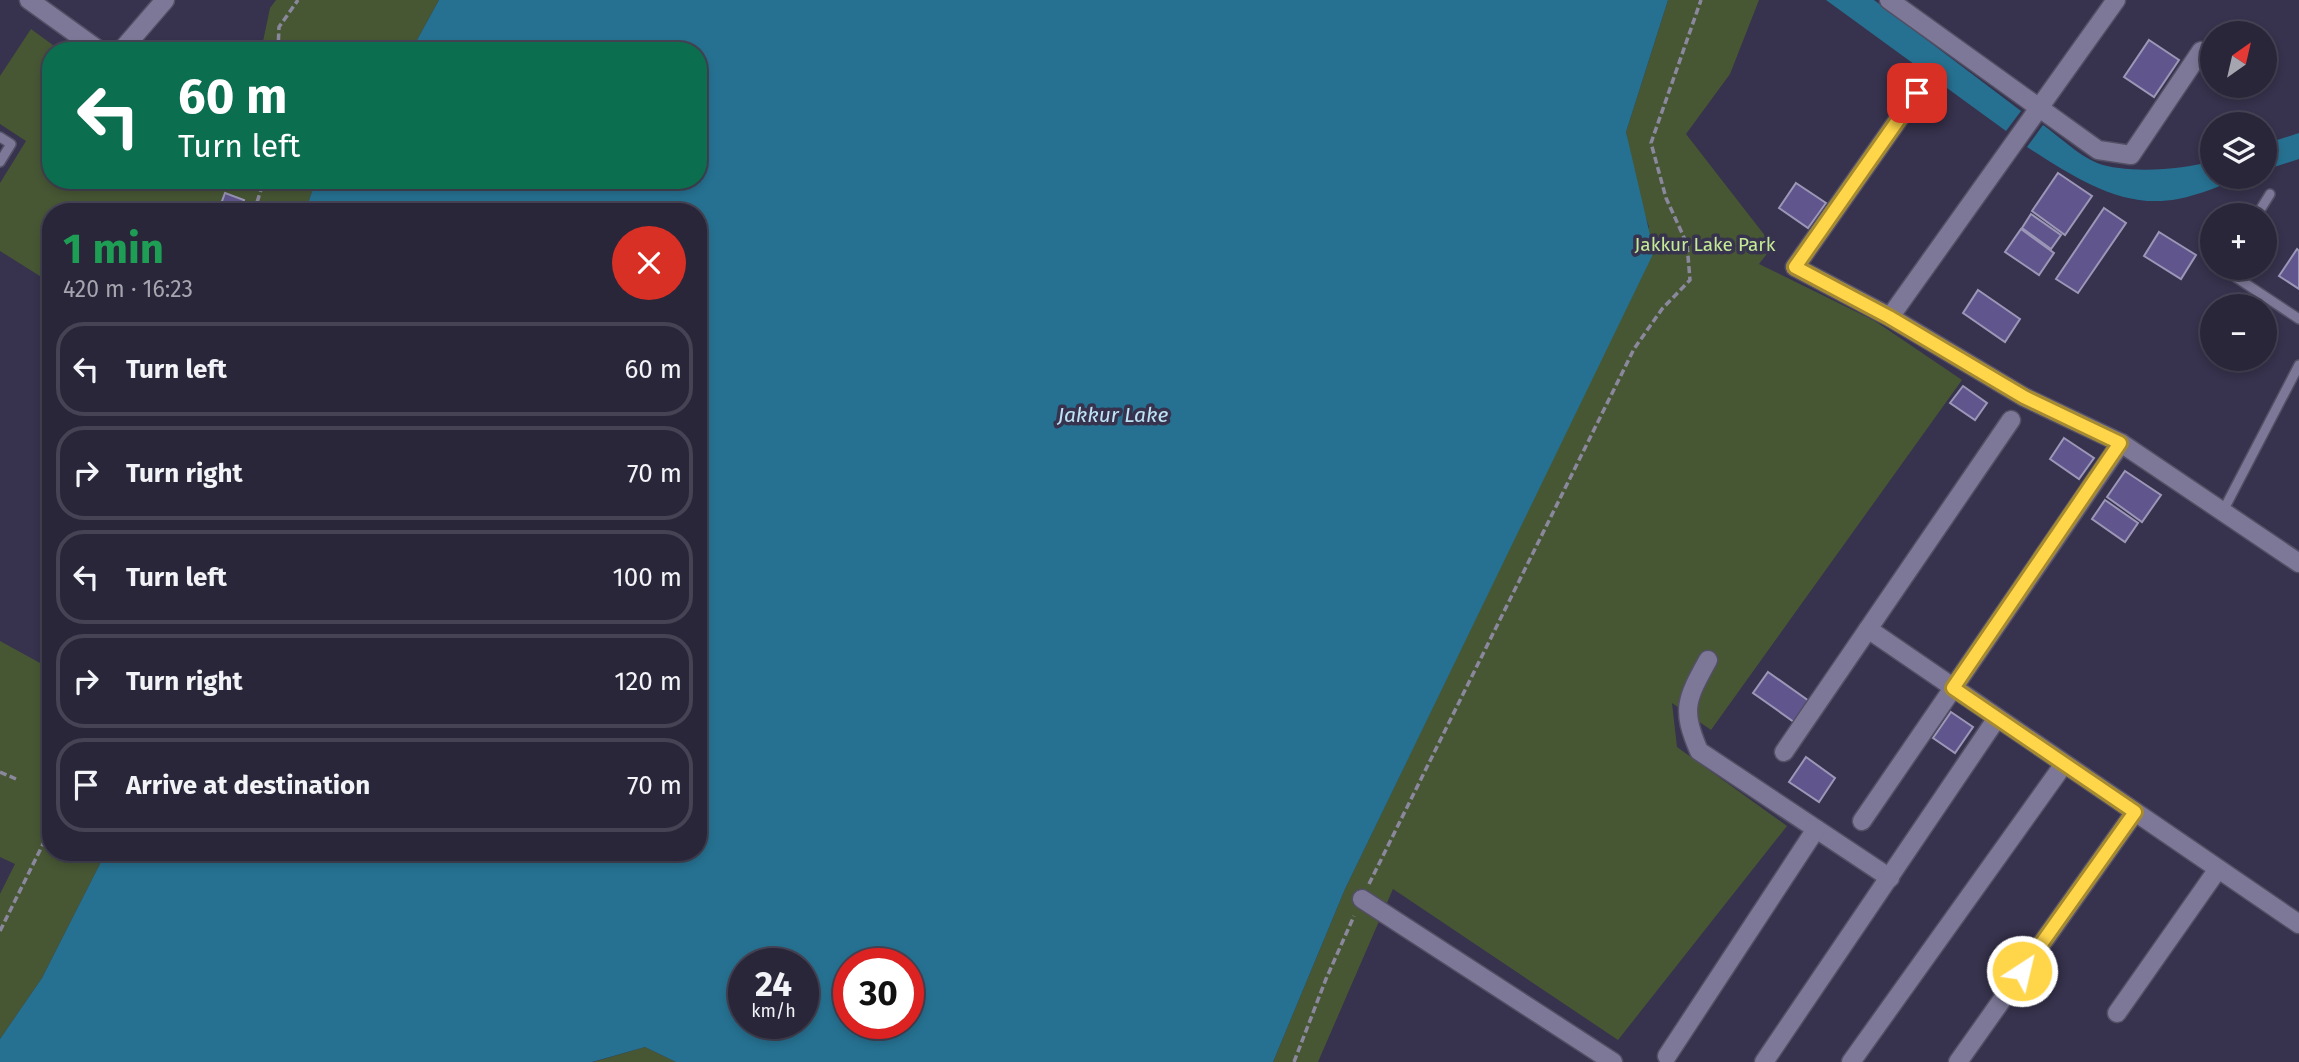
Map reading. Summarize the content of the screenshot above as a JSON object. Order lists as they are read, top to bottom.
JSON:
{
  "water": ["Jakkur Lake"],
  "parks": ["Jakkur Lake Park"],
  "north": "top right",
  "page": {
    "map_buttons": ["+", "−"],
    "turn": ["60 m", "Turn left"],
    "heading": ["1 min", "420 m · 16:23"],
    "list": [
      {
        "name": "Turn left",
        "value": "60 m"
      },
      {
        "name": "Turn right",
        "value": "70 m"
      },
      {
        "name": "Turn left",
        "value": "100 m"
      },
      {
        "name": "Turn right",
        "value": "120 m"
      },
      {
        "name": "Arrive at destination",
        "value": "70 m"
      }
    ],
    "speed": "24 km/h",
    "limit": "30"
  }
}
